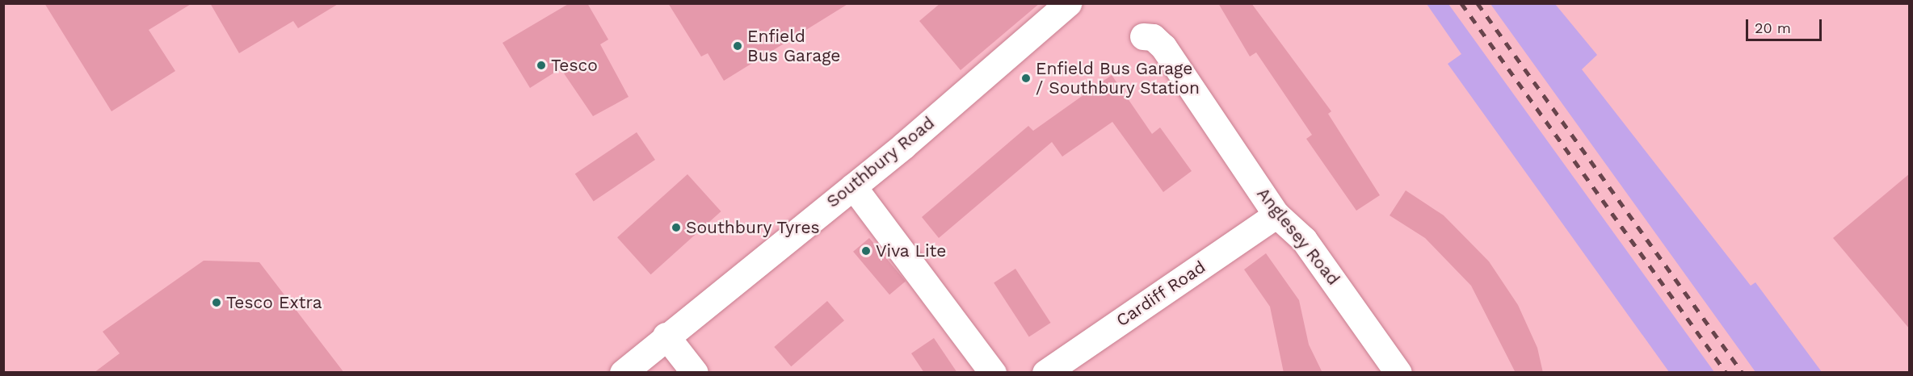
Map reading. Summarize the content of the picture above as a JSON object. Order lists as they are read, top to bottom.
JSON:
{
  "streets": {
    "street": ["Southbury Road", "Anglesey Road", "Cardiff Road"]
  },
  "crossings": [
    ["Anglesey Road", "Cardiff Road"]
  ],
  "places": [
    "Enfield Bus Garage",
    "Tesco",
    "Enfield Bus Garage / Southbury Station",
    "Southbury Tyres",
    "Viva Lite",
    "Tesco Extra"
  ],
  "scale_bar": "20 m"
}
